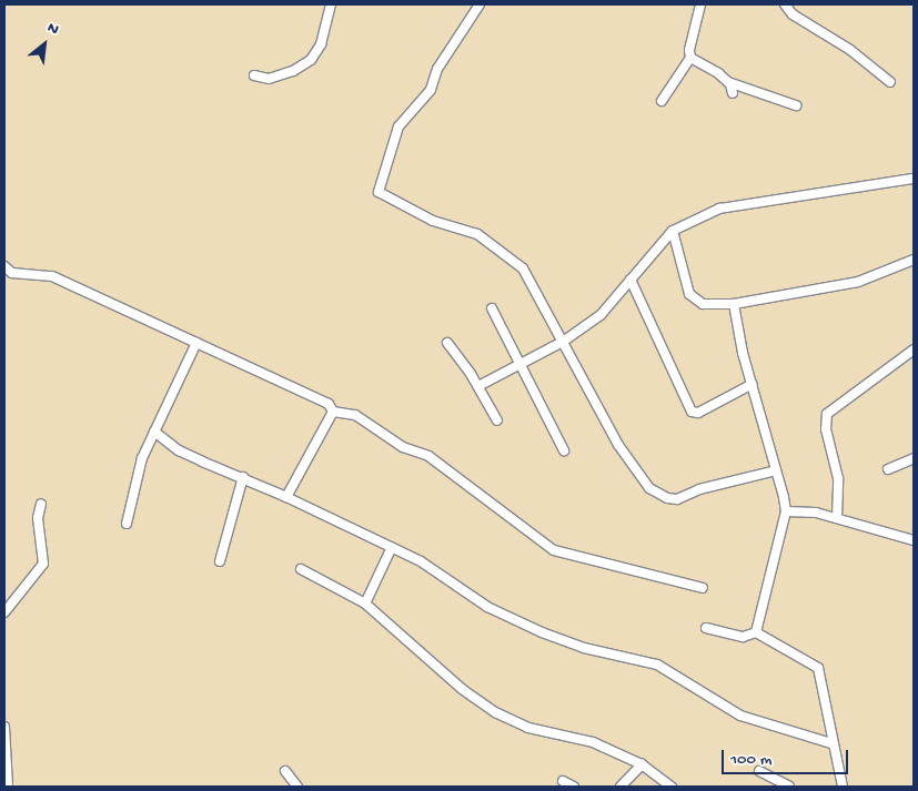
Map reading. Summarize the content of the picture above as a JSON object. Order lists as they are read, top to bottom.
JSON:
{
  "scale_bar": "100 m",
  "north": "top right"
}
